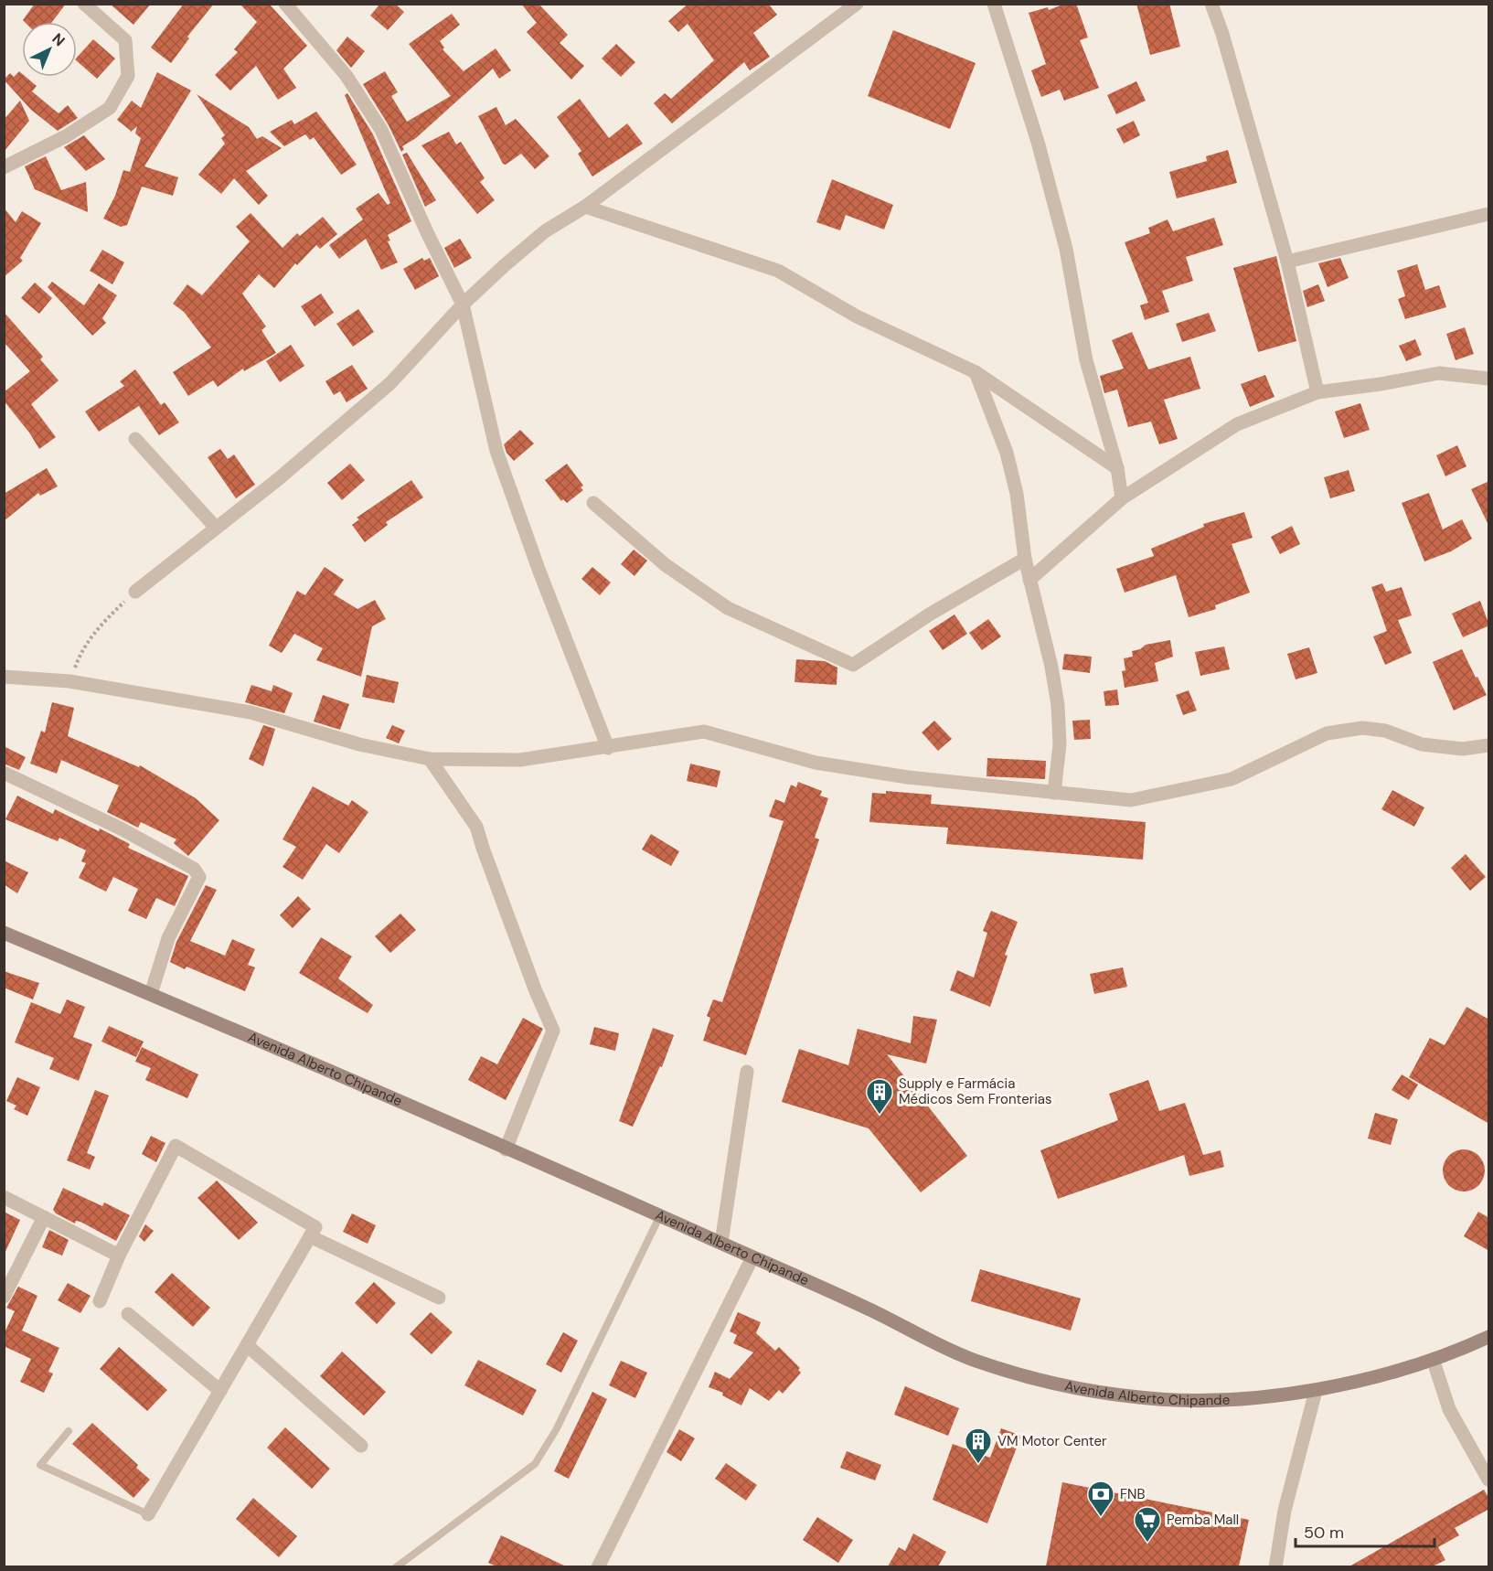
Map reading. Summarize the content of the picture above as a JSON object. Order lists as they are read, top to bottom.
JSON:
{
  "streets": {
    "main road": ["Avenida Alberto Chipande"]
  },
  "places": {
    "building": ["Supply e Farmácia Médicos Sem Fronterias", "VM Motor Center"],
    "bank": ["FNB"],
    "supermarket": ["Pemba Mall"]
  },
  "scale_bar": "50 m",
  "north": "top right"
}
